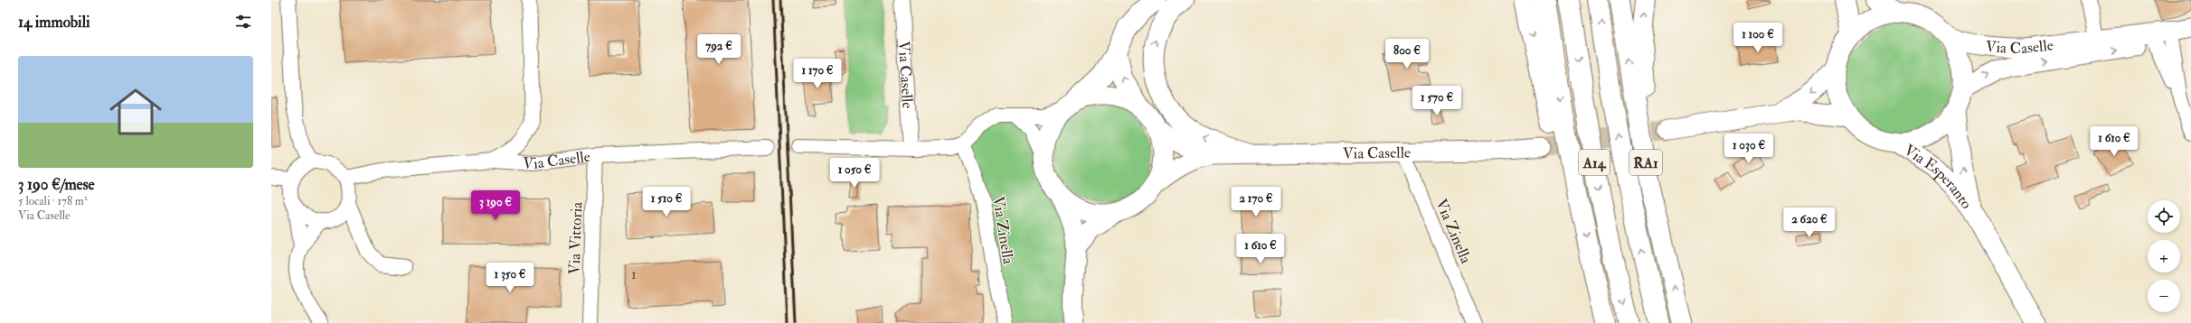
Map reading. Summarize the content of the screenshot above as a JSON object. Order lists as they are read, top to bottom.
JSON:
{
  "streets": {
    "highway": ["A14", "RA1"],
    "main road": ["Via Caselle", "Via Esperanto"],
    "street": ["Via Zinella", "Via Vittoria"]
  },
  "crossings": [
    ["Via Caselle", "Via Esperanto"],
    ["Via Caselle", "Via Zinella"],
    ["Via Caselle", "Via Vittoria"]
  ],
  "house_numbers": ["1"],
  "page": {
    "heading": "14 immobili",
    "price": [
      "1 100 €",
      "792 €",
      "800 €",
      "1 170 €",
      "1 570 €",
      "1 610 €",
      "1 030 €",
      "1 050 €",
      "1 510 €",
      "2 170 €",
      "3 190 €",
      "2 620 €",
      "1 610 €",
      "1 350 €"
    ],
    "list": [
      {
        "name": "3 190 €/mese",
        "note": "5 locali · 178 m² · Via Caselle"
      }
    ],
    "map_buttons": ["+", "−"]
  }
}
